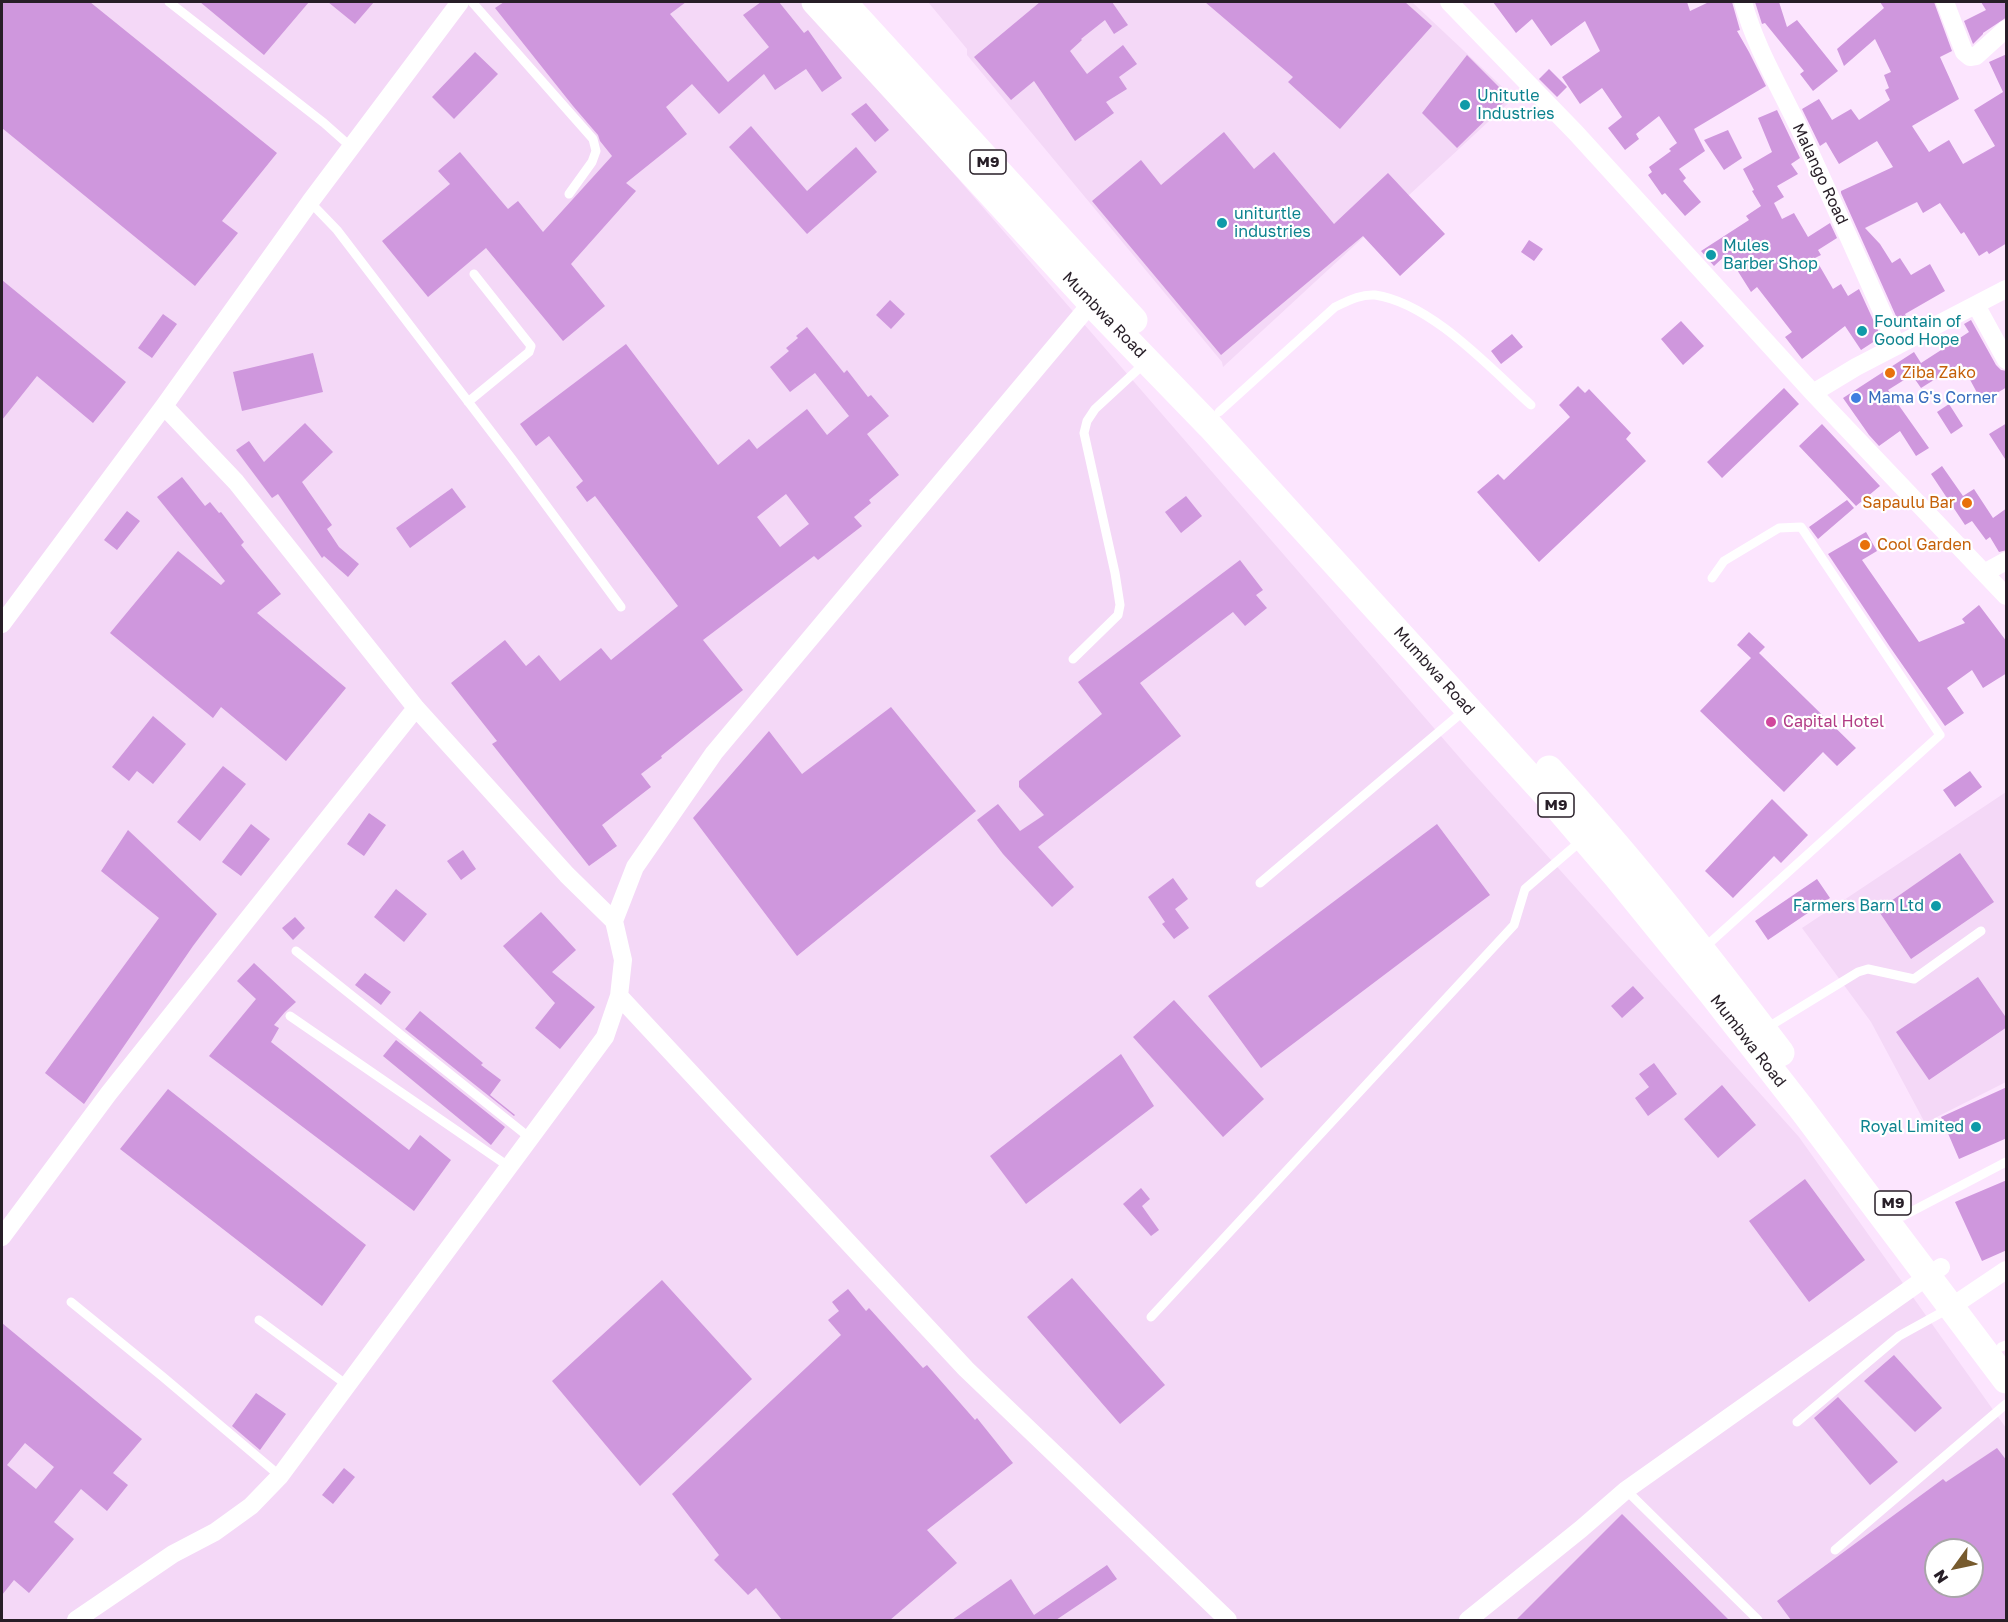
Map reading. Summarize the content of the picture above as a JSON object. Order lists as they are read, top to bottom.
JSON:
{
  "streets": {
    "main road": ["M9", "Mumbwa Road"],
    "street": ["Malango Road"]
  },
  "places": [
    "Unitutle Industries",
    "uniturtle industries",
    "Mules Barber Shop",
    "Fountain of Good Hope",
    "Ziba Zako",
    "Mama G's Corner",
    "Sapaulu Bar",
    "Cool Garden",
    "Capital Hotel",
    "Farmers Barn Ltd",
    "Royal Limited"
  ],
  "north": "bottom left"
}
